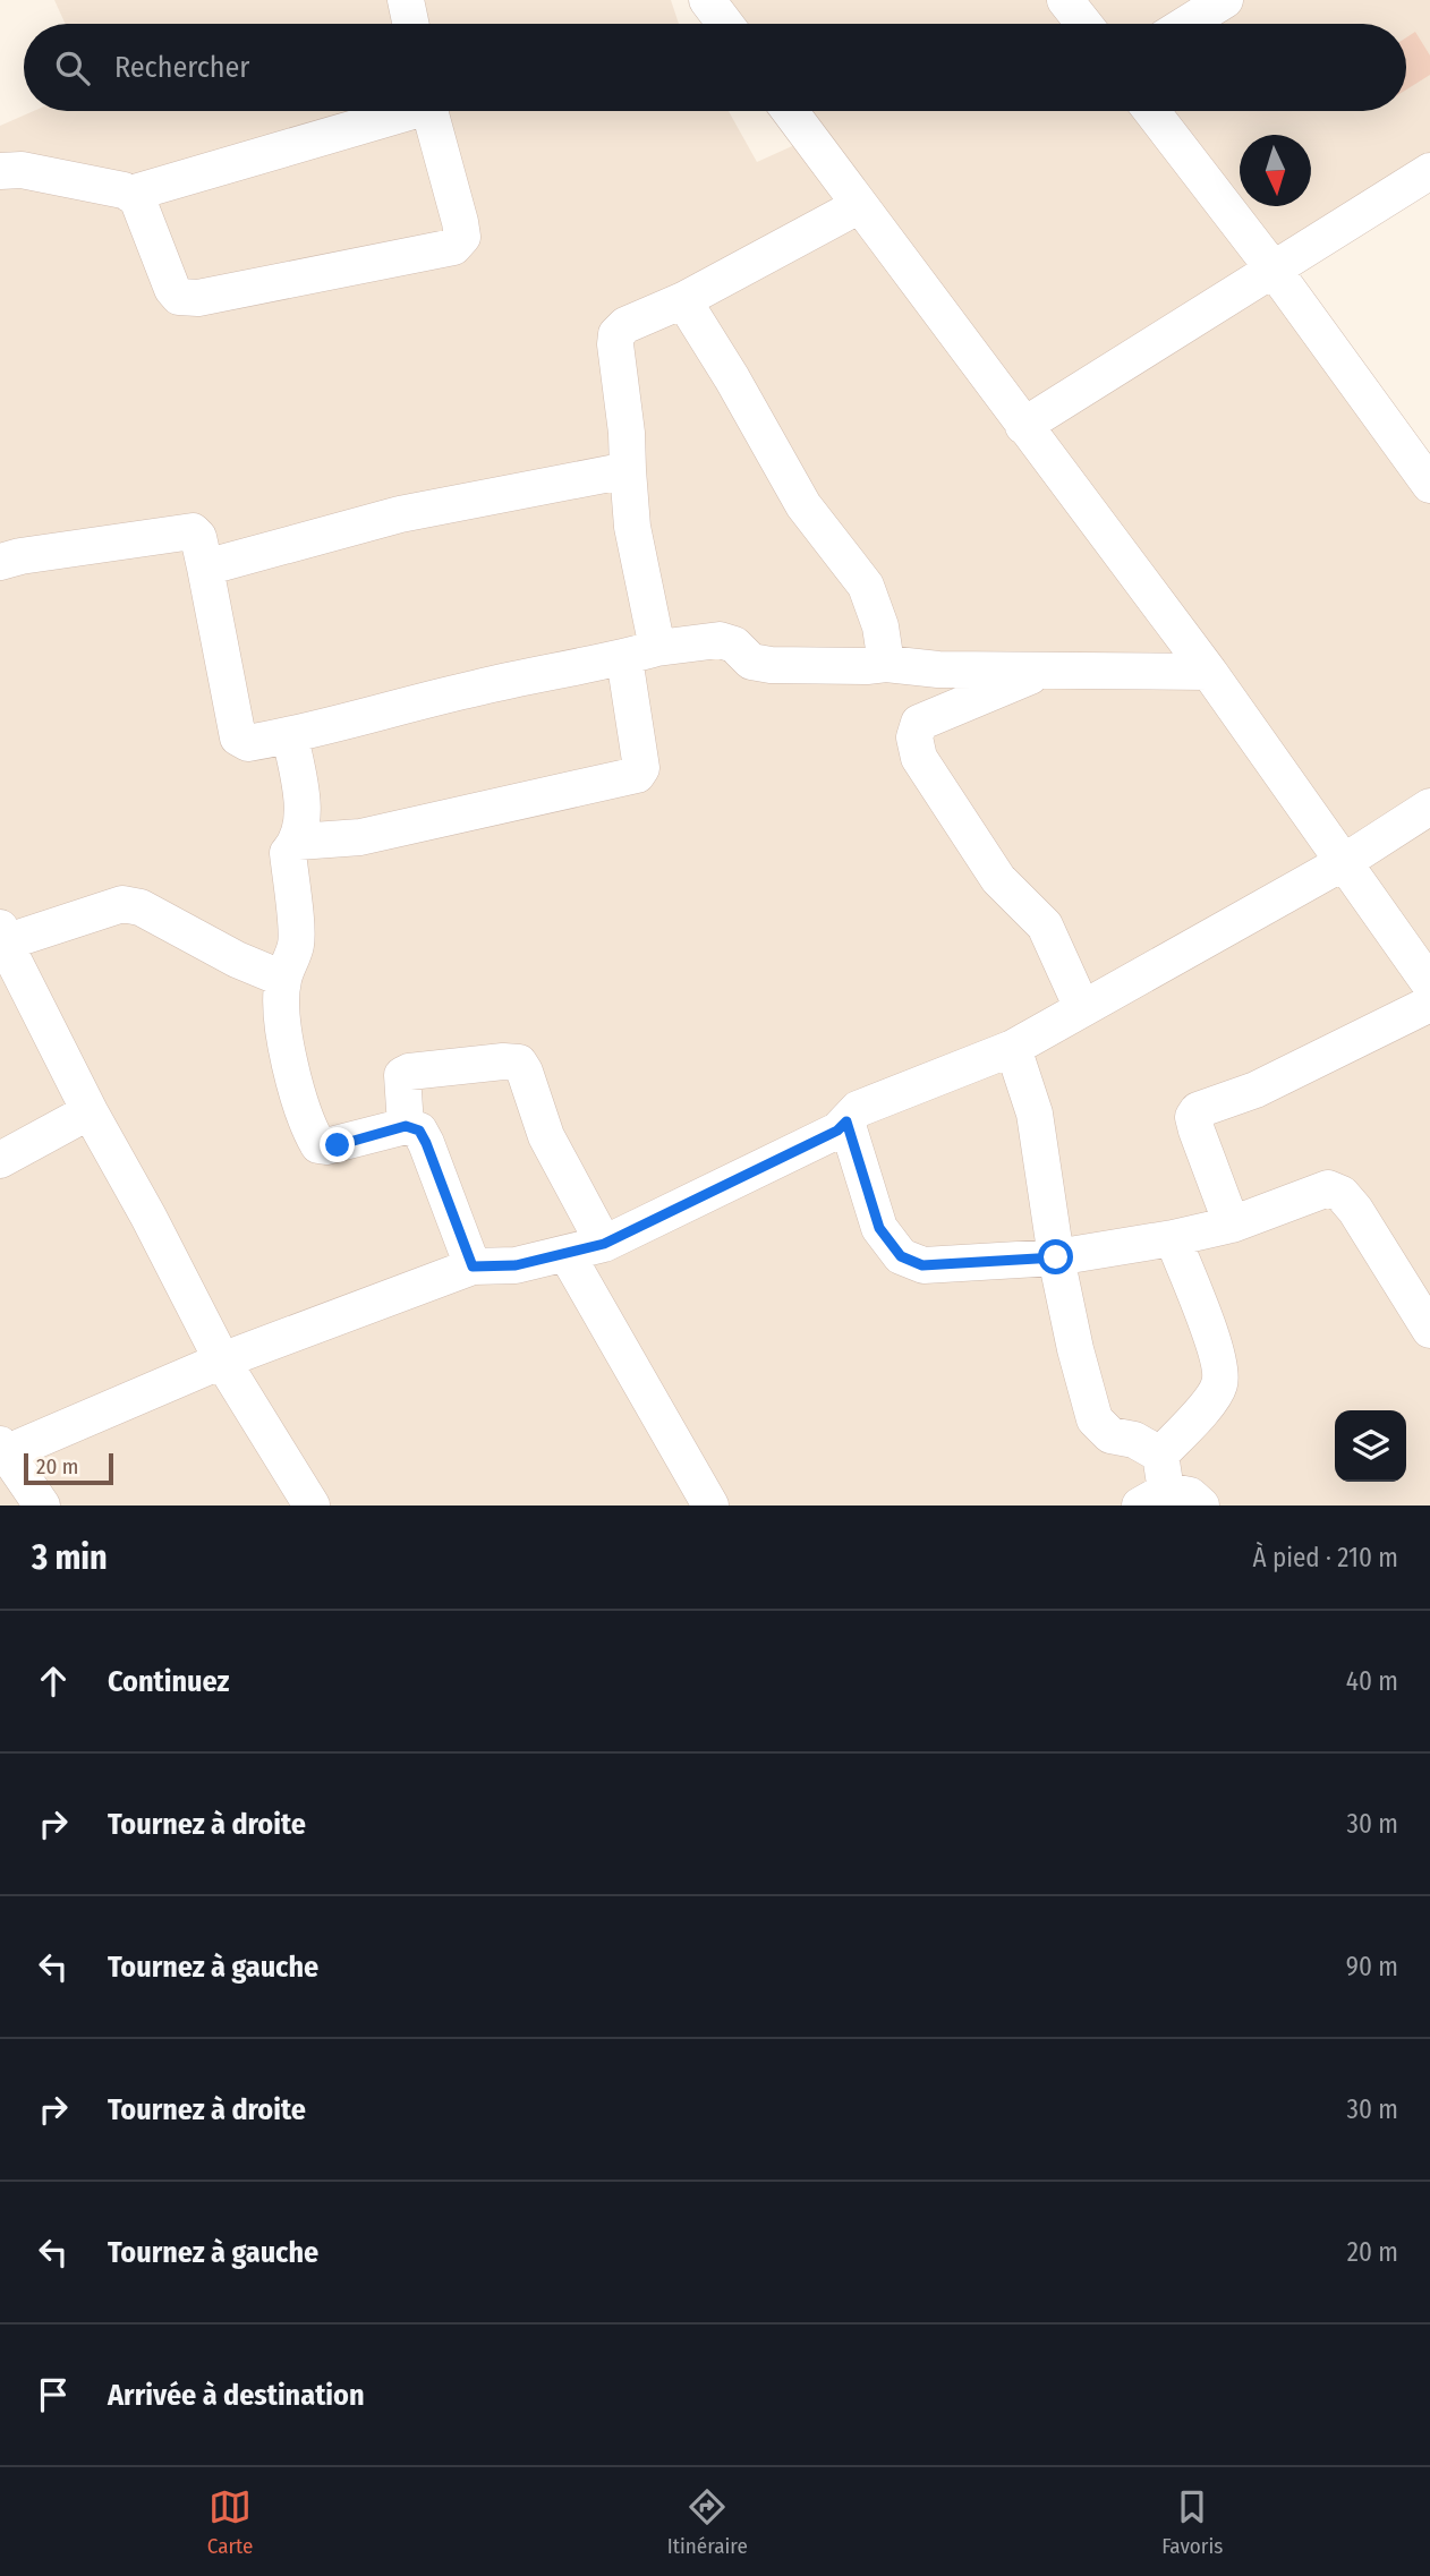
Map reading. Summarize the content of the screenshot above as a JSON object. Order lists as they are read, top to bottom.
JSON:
{
  "scale_bar": "20 m",
  "north": "bottom",
  "page": {
    "search": "Rechercher",
    "scale": "20 m",
    "heading": ["3 min", "À pied · 210 m"],
    "list": [
      ["Continuez", "40 m"],
      ["Tournez à droite", "30 m"],
      ["Tournez à gauche", "90 m"],
      ["Tournez à droite", "30 m"],
      ["Tournez à gauche", "20 m"],
      "Arrivée à destination"
    ],
    "nav": ["Carte", "Itinéraire", "Favoris"]
  }
}
